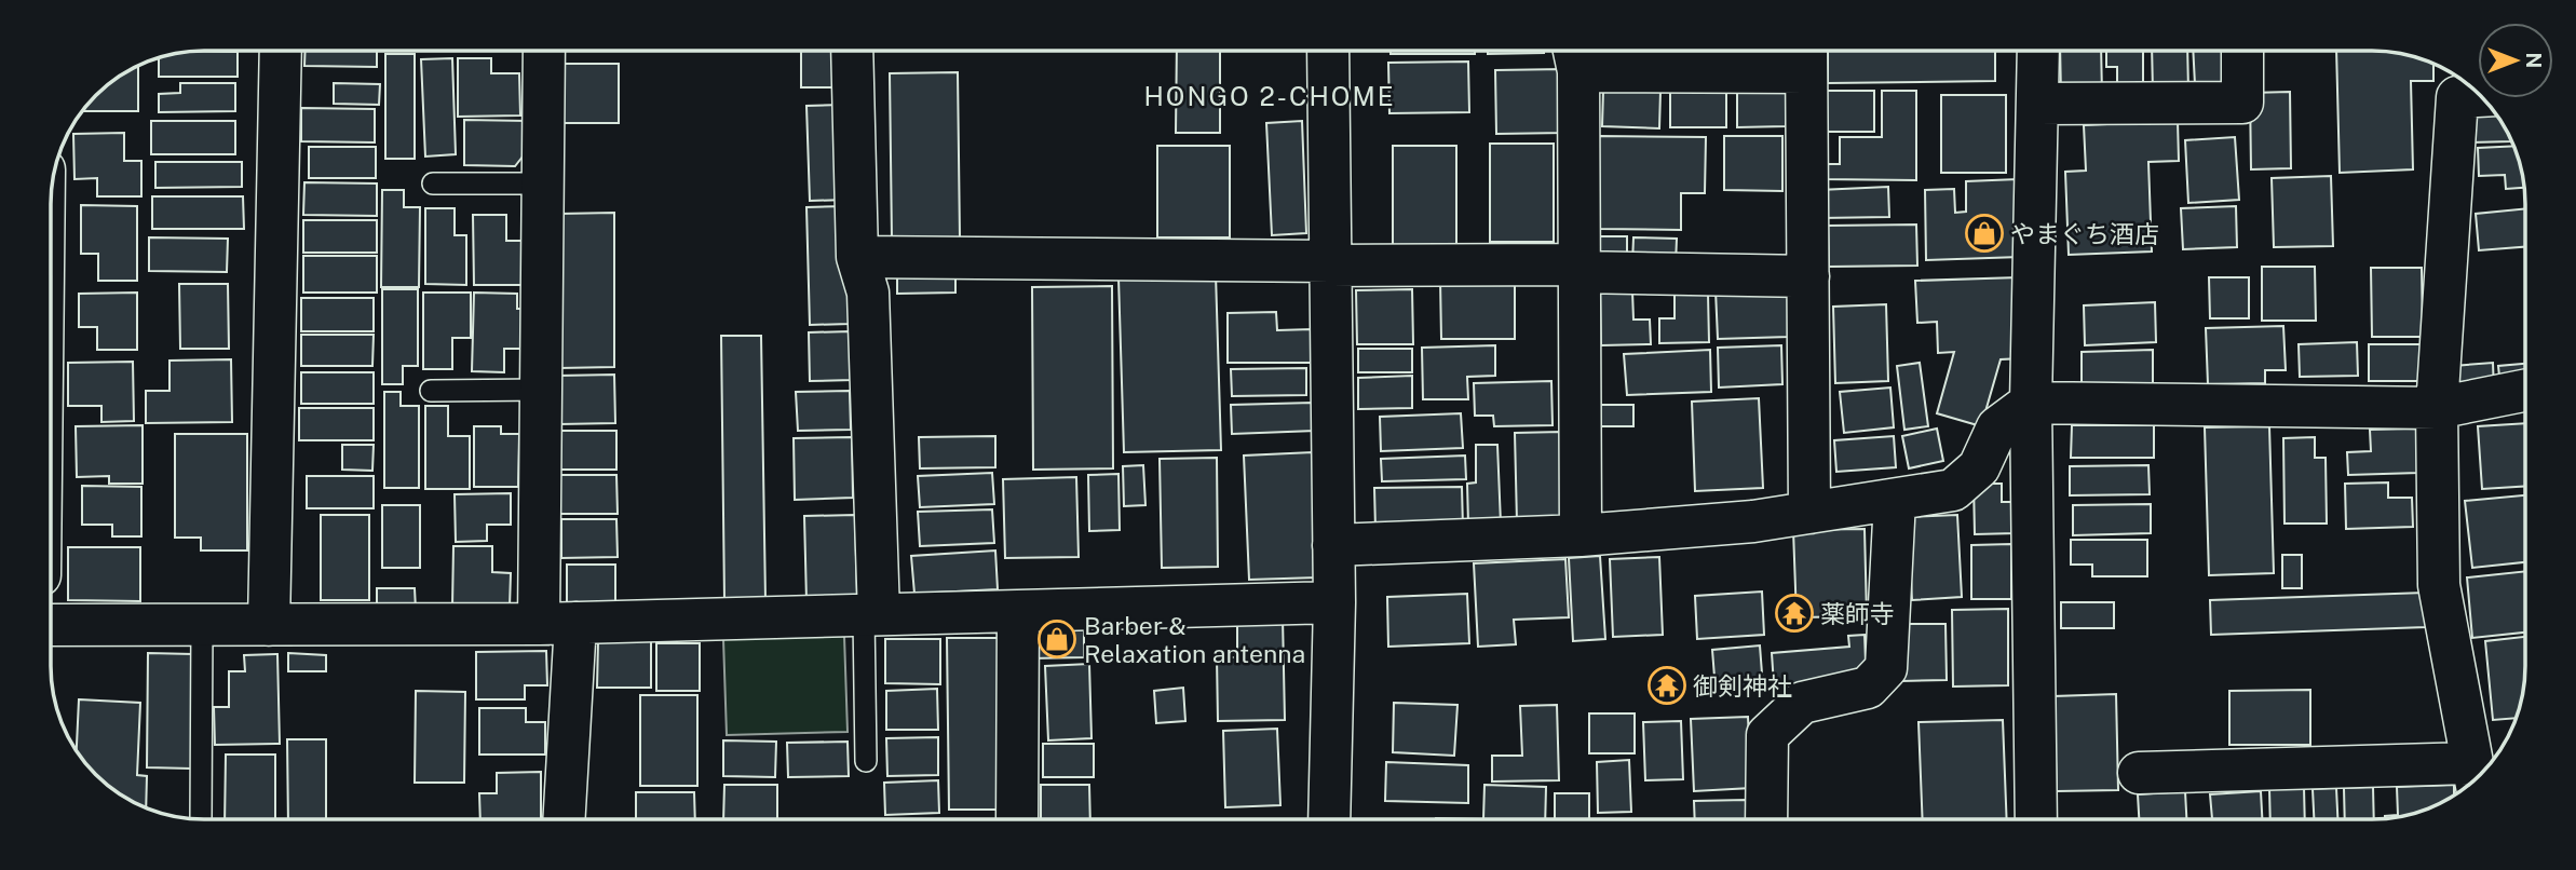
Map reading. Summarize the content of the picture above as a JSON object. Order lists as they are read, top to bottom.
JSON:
{
  "districts": ["HONGO 2-CHOME"],
  "places": {
    "shop": ["やまぐち酒店", "Barber & Relaxation antenna"],
    "temple": ["薬師寺", "御剣神社"]
  },
  "north": "right"
}
